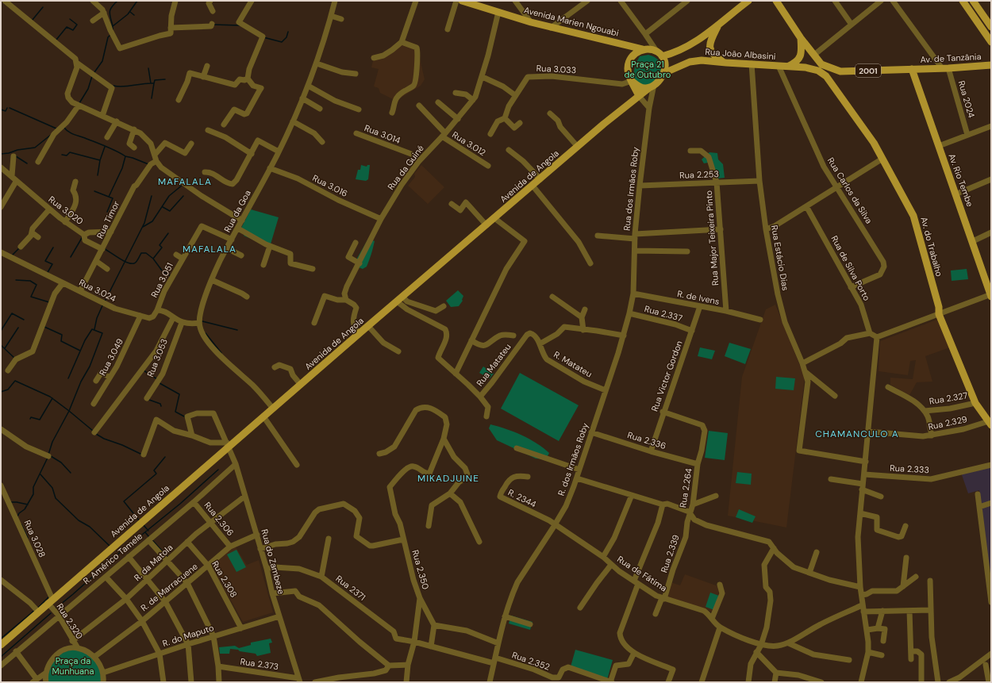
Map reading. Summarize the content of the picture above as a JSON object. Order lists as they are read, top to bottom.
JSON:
{
  "streets": {
    "main road": [
      "Avenida Marien Ngouabi",
      "Rua João Albasini",
      "Av. de Tanzânia",
      "2001",
      "Avenida de Angola",
      "Av. Rio Tembe",
      "Av. do Trabalho"
    ],
    "street": [
      "Rua 3.033",
      "Rua 2024",
      "Rua 3.014",
      "Rua 3.012",
      "Rua da Guiné",
      "Rua 2.253",
      "Rua 3.016",
      "Rua dos Irmãos Roby",
      "Rua Carlos da Silva",
      "Rua 3.020",
      "Rua da Goa",
      "Rua Timor",
      "Rua Major Teixeira Pinto",
      "Rua Estácio Dias",
      "Rua de Silva Porto",
      "Rua 3.051",
      "Rua 3.024",
      "R. de Ivens",
      "Rua 2.337",
      "Rua 3.049",
      "Rua 3.053",
      "R. Matateu",
      "Rua Matateu",
      "Rua Victor Gordon",
      "Rua 2.327",
      "Rua 2.329",
      "Rua 2.336",
      "R. dos Irmãos Roby",
      "Rua 2.333",
      "Rua 2.264",
      "R. 2344",
      "Rua 2.306",
      "Rua 3.028",
      "Rua 2.339",
      "R. Américo Tamele",
      "Rua do Zambeze",
      "R. da Matola",
      "Rua 2.350",
      "Rua de Fátima",
      "Rua 2.308",
      "R. de Marracuene",
      "Rua 2371",
      "Rua 2.320",
      "R. do Maputo",
      "Rua 2.352",
      "Rua 2.373"
    ]
  },
  "crossings": [
    ["Avenida Marien Ngouabi", "Rua João Albasini"],
    ["Avenida Marien Ngouabi", "Rua 3.033"],
    ["Avenida Marien Ngouabi", "Rua da Guiné"],
    ["Avenida Marien Ngouabi", "Avenida de Angola"],
    ["Avenida Marien Ngouabi", "Rua dos Irmãos Roby"],
    ["Rua João Albasini", "Rua 3.033"],
    ["Rua João Albasini", "Avenida de Angola"],
    ["Rua João Albasini", "Rua dos Irmãos Roby"],
    ["Rua João Albasini", "Rua Carlos da Silva"],
    ["Rua João Albasini", "Av. do Trabalho"],
    ["Rua João Albasini", "Rua Estácio Dias"],
    ["Av. de Tanzânia", "2001"],
    ["Av. de Tanzânia", "Rua 2024"],
    ["Av. de Tanzânia", "Av. Rio Tembe"],
    ["Rua 3.033", "Avenida de Angola"],
    ["Rua 3.033", "Rua dos Irmãos Roby"],
    ["2001", "Av. Rio Tembe"],
    ["Rua 3.014", "Rua da Guiné"],
    ["Rua 3.012", "Rua da Guiné"],
    ["Rua da Guiné", "Rua 3.016"],
    ["Rua 2.253", "Rua dos Irmãos Roby"],
    ["Rua 2.253", "Rua Major Teixeira Pinto"],
    ["Rua 2.253", "Rua Estácio Dias"],
    ["Avenida de Angola", "Rua dos Irmãos Roby"],
    ["Avenida de Angola", "Rua Matateu"],
    ["Avenida de Angola", "Rua 3.028"],
    ["Avenida de Angola", "Rua do Zambeze"],
    ["Avenida de Angola", "Rua 2.320"],
    ["Rua 3.016", "Rua da Goa"],
    ["Rua dos Irmãos Roby", "R. de Ivens"],
    ["Rua dos Irmãos Roby", "R. dos Irmãos Roby"],
    ["Rua Carlos da Silva", "Rua de Silva Porto"],
    ["Rua 3.020", "Rua Timor"],
    ["Rua da Goa", "Rua 3.051"],
    ["Rua Timor", "Rua 3.024"],
    ["Rua Major Teixeira Pinto", "R. de Ivens"],
    ["Av. do Trabalho", "Rua 2.327"],
    ["Av. do Trabalho", "Rua 2.329"],
    ["Rua 3.051", "Rua 3.024"],
    ["Rua 3.024", "Rua 3.049"],
    ["R. de Ivens", "Rua Victor Gordon"],
    ["R. de Ivens", "R. dos Irmãos Roby"],
    ["Rua 2.337", "Rua Victor Gordon"],
    ["Rua 2.337", "R. dos Irmãos Roby"],
    ["R. Matateu", "Rua Matateu"],
    ["R. Matateu", "R. dos Irmãos Roby"],
    ["Rua Victor Gordon", "Rua 2.336"],
    ["Rua Victor Gordon", "Rua 2.264"],
    ["Rua 2.336", "R. dos Irmãos Roby"],
    ["Rua 2.336", "Rua 2.264"],
    ["R. dos Irmãos Roby", "R. 2344"],
    ["R. dos Irmãos Roby", "Rua de Fátima"],
    ["Rua 2.264", "Rua 2.339"],
    ["R. 2344", "Rua de Fátima"],
    ["Rua 2.306", "R. Américo Tamele"],
    ["Rua 2.306", "R. da Matola"],
    ["Rua 2.306", "R. de Marracuene"],
    ["Rua 3.028", "Rua 2.320"],
    ["Rua 2.339", "Rua de Fátima"],
    ["R. Américo Tamele", "Rua do Zambeze"],
    ["R. Américo Tamele", "Rua 2.320"],
    ["Rua do Zambeze", "R. da Matola"],
    ["Rua do Zambeze", "R. de Marracuene"],
    ["Rua do Zambeze", "Rua 2371"],
    ["Rua do Zambeze", "R. do Maputo"],
    ["Rua do Zambeze", "Rua 2.373"],
    ["R. da Matola", "Rua 2.308"],
    ["R. da Matola", "Rua 2.320"],
    ["Rua 2.350", "Rua 2371"],
    ["Rua 2.308", "R. de Marracuene"],
    ["Rua 2.308", "R. do Maputo"]
  ],
  "districts": [
    "MAFALALA",
    "MAFALALA",
    "CHAMANCULO A",
    "MIKADJUINE"
  ],
  "parks": ["Praça 21 de Outubro", "Praça da Munhuana"]
}
